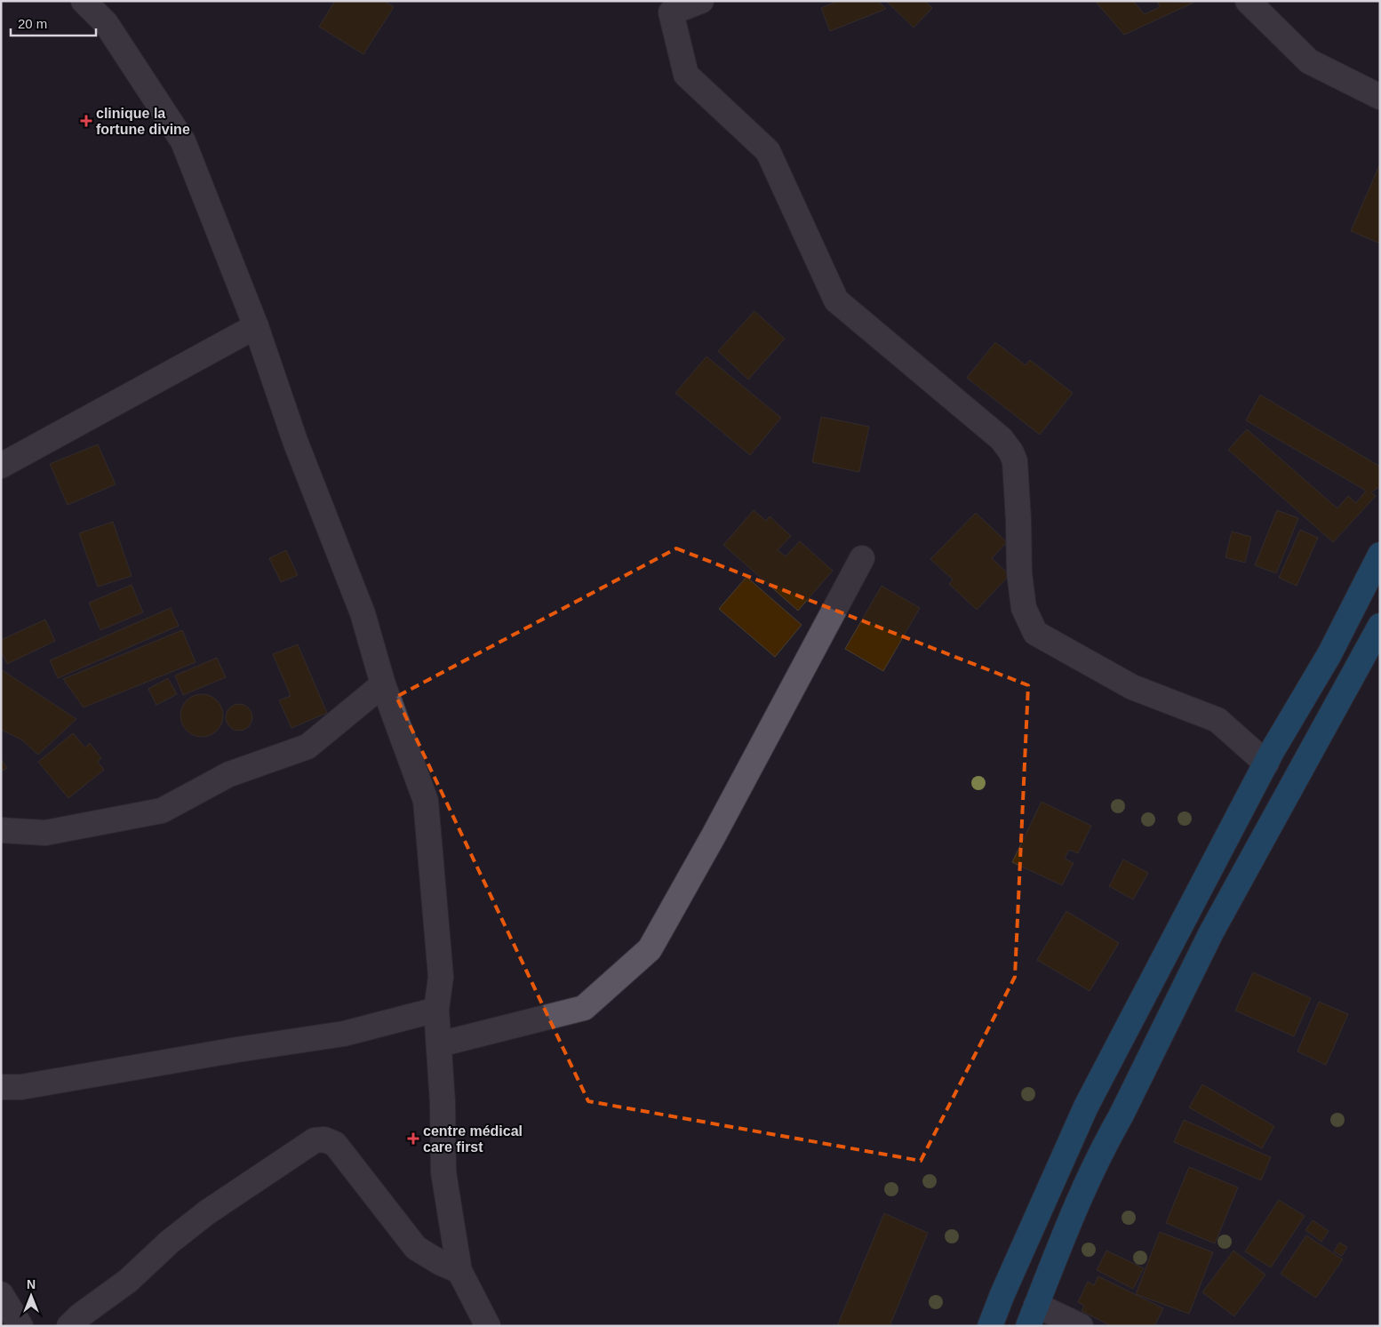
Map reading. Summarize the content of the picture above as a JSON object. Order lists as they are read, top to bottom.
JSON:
{
  "places": {
    "health": ["clinique la fortune divine", "centre médical care first"]
  },
  "scale_bar": "20 m",
  "north": "top"
}
